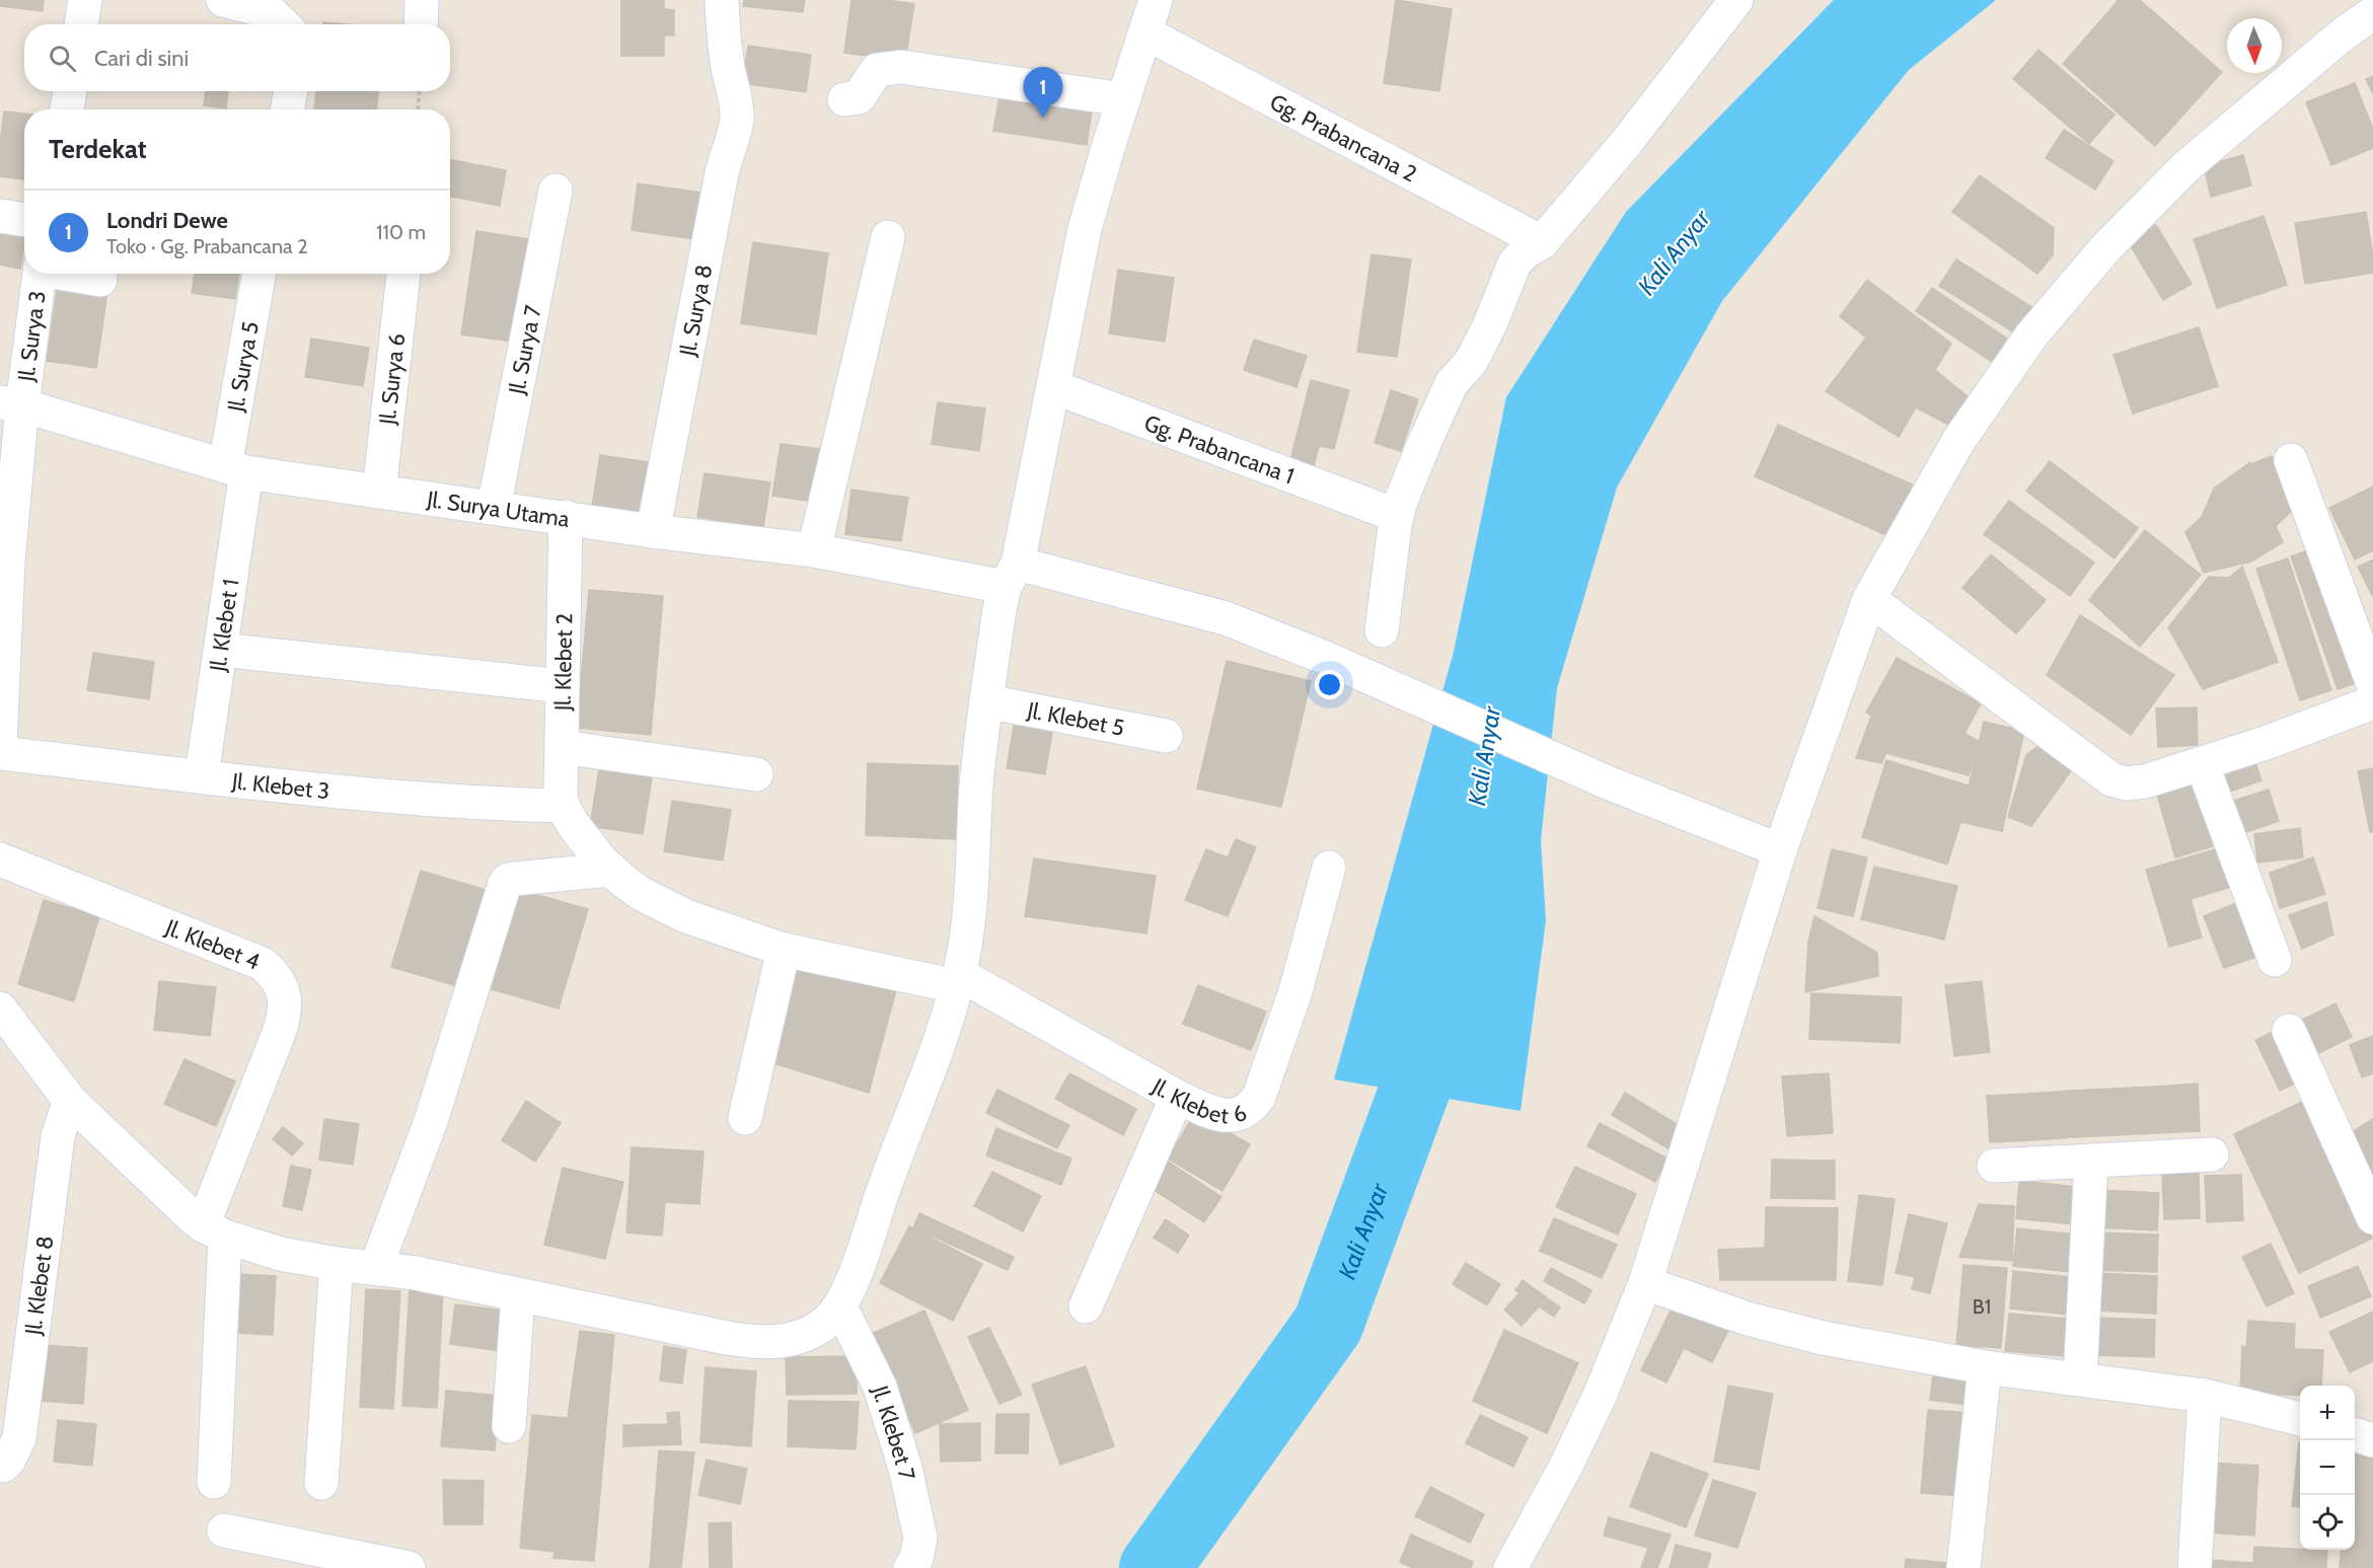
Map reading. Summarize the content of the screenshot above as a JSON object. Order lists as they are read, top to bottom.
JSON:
{
  "streets": {
    "street": [
      "Gg. Prabancana 2",
      "Jl. Surya 8",
      "Jl. Surya 3",
      "Jl. Surya 7",
      "Jl. Surya 5",
      "Jl. Surya 6",
      "Gg. Prabancana 1",
      "Jl. Surya Utama",
      "Jl. Klebet 1",
      "Jl. Klebet 2",
      "Jl. Klebet 5",
      "Jl. Klebet 3",
      "Jl. Klebet 4",
      "Jl. Klebet 6",
      "Jl. Klebet 8",
      "Jl. Klebet 7"
    ]
  },
  "crossings": [
    ["Jl. Surya 8", "Jl. Surya Utama"],
    ["Jl. Surya 3", "Jl. Surya Utama"],
    ["Jl. Surya 7", "Jl. Surya Utama"],
    ["Jl. Surya 5", "Jl. Surya Utama"],
    ["Jl. Surya 5", "Jl. Klebet 1"],
    ["Jl. Surya 6", "Jl. Surya Utama"],
    ["Jl. Surya Utama", "Jl. Klebet 1"],
    ["Jl. Surya Utama", "Jl. Klebet 2"],
    ["Jl. Klebet 1", "Jl. Klebet 3"],
    ["Jl. Klebet 2", "Jl. Klebet 3"],
    ["Jl. Klebet 2", "Jl. Klebet 6"],
    ["Jl. Klebet 3", "Jl. Klebet 6"]
  ],
  "water": ["Kali Anyar"],
  "house_numbers": ["B1"],
  "north": "bottom",
  "page": {
    "search": "Cari di sini",
    "pins": "1",
    "heading": "Terdekat",
    "list": [
      {
        "mark": "1",
        "name": "Londri Dewe",
        "note": "Toko · Gg. Prabancana 2",
        "value": "110 m"
      }
    ],
    "map_buttons": ["+", "−"]
  }
}
